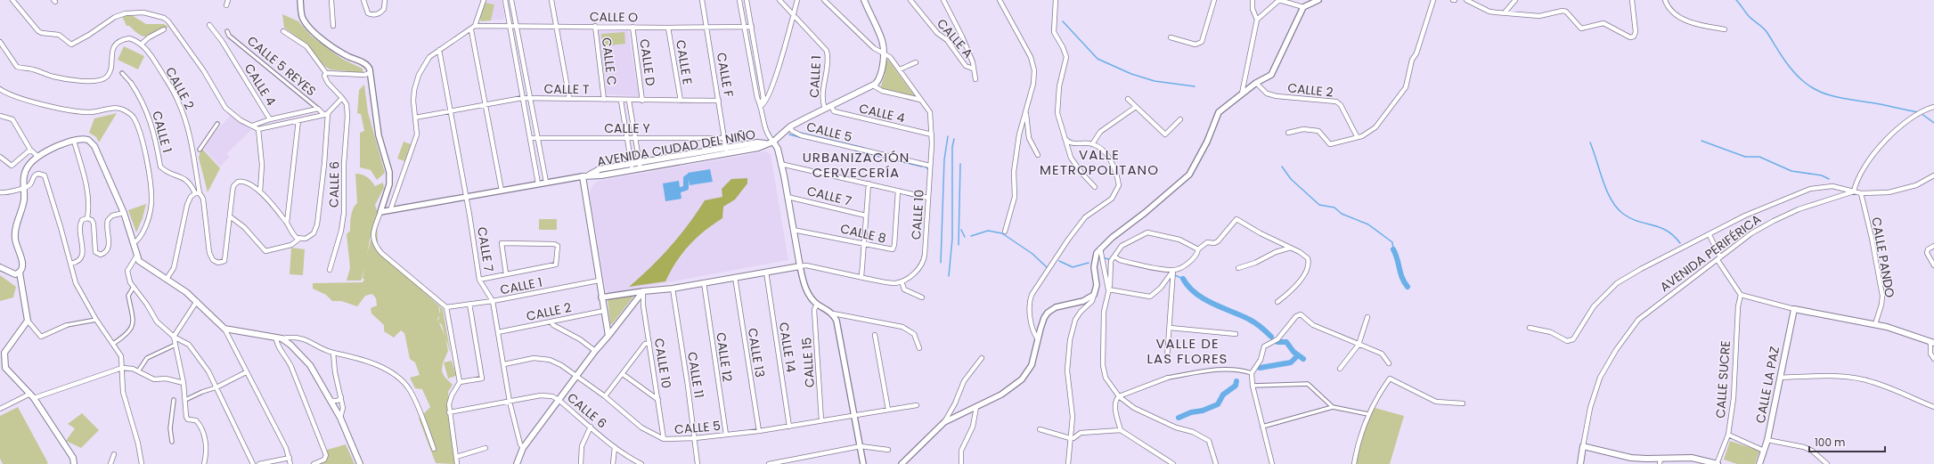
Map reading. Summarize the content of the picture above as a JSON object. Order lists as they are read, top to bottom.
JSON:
{
  "streets": {
    "main road": ["AVENIDA CIUDAD DEL NIÑO", "AVENIDA PERIFÉRICA", "CALLE LA PAZ"],
    "street": [
      "CALLE O",
      "CALLE A",
      "CALLE C",
      "CALLE D",
      "CALLE E",
      "CALLE 5 REYES",
      "CALLE F",
      "CALLE 1",
      "CALLE 4",
      "CALLE 2",
      "CALLE T",
      "CALLE Y",
      "CALLE 5",
      "CALLE 6",
      "CALLE 7",
      "CALLE 10",
      "CALLE 8",
      "CALLE PANDO",
      "CALLE 14",
      "CALLE 13",
      "CALLE 12",
      "CALLE 15",
      "CALLE 11",
      "CALLE SUCRE"
    ]
  },
  "crossings": [
    ["CALLE O", "CALLE C"],
    ["CALLE O", "CALLE D"],
    ["CALLE O", "CALLE E"],
    ["CALLE O", "CALLE F"],
    ["CALLE C", "CALLE T"],
    ["CALLE D", "CALLE T"],
    ["CALLE E", "CALLE T"],
    ["CALLE F", "CALLE T"],
    ["CALLE F", "CALLE Y"],
    ["CALLE F", "AVENIDA CIUDAD DEL NIÑO"],
    ["CALLE 1", "CALLE 2"],
    ["CALLE 1", "AVENIDA CIUDAD DEL NIÑO"],
    ["CALLE 1", "CALLE 7"],
    ["CALLE 4", "AVENIDA CIUDAD DEL NIÑO"],
    ["CALLE 4", "CALLE 10"],
    ["CALLE 2", "AVENIDA CIUDAD DEL NIÑO"],
    ["CALLE 2", "CALLE 7"],
    ["CALLE T", "CALLE 7"],
    ["CALLE 5", "AVENIDA CIUDAD DEL NIÑO"],
    ["CALLE 5", "CALLE 7"],
    ["CALLE 5", "CALLE 10"],
    ["CALLE 5", "CALLE 14"],
    ["CALLE 5", "CALLE 13"],
    ["CALLE 5", "CALLE 12"],
    ["CALLE 5", "CALLE 15"],
    ["CALLE 5", "CALLE 11"],
    ["CALLE 6", "CALLE 7"]
  ],
  "districts": ["VALLE METROPOLITANO", "URBANIZACIÓN CERVECERÍA", "VALLE DE LAS FLORES"],
  "scale_bar": "100 m"
}
